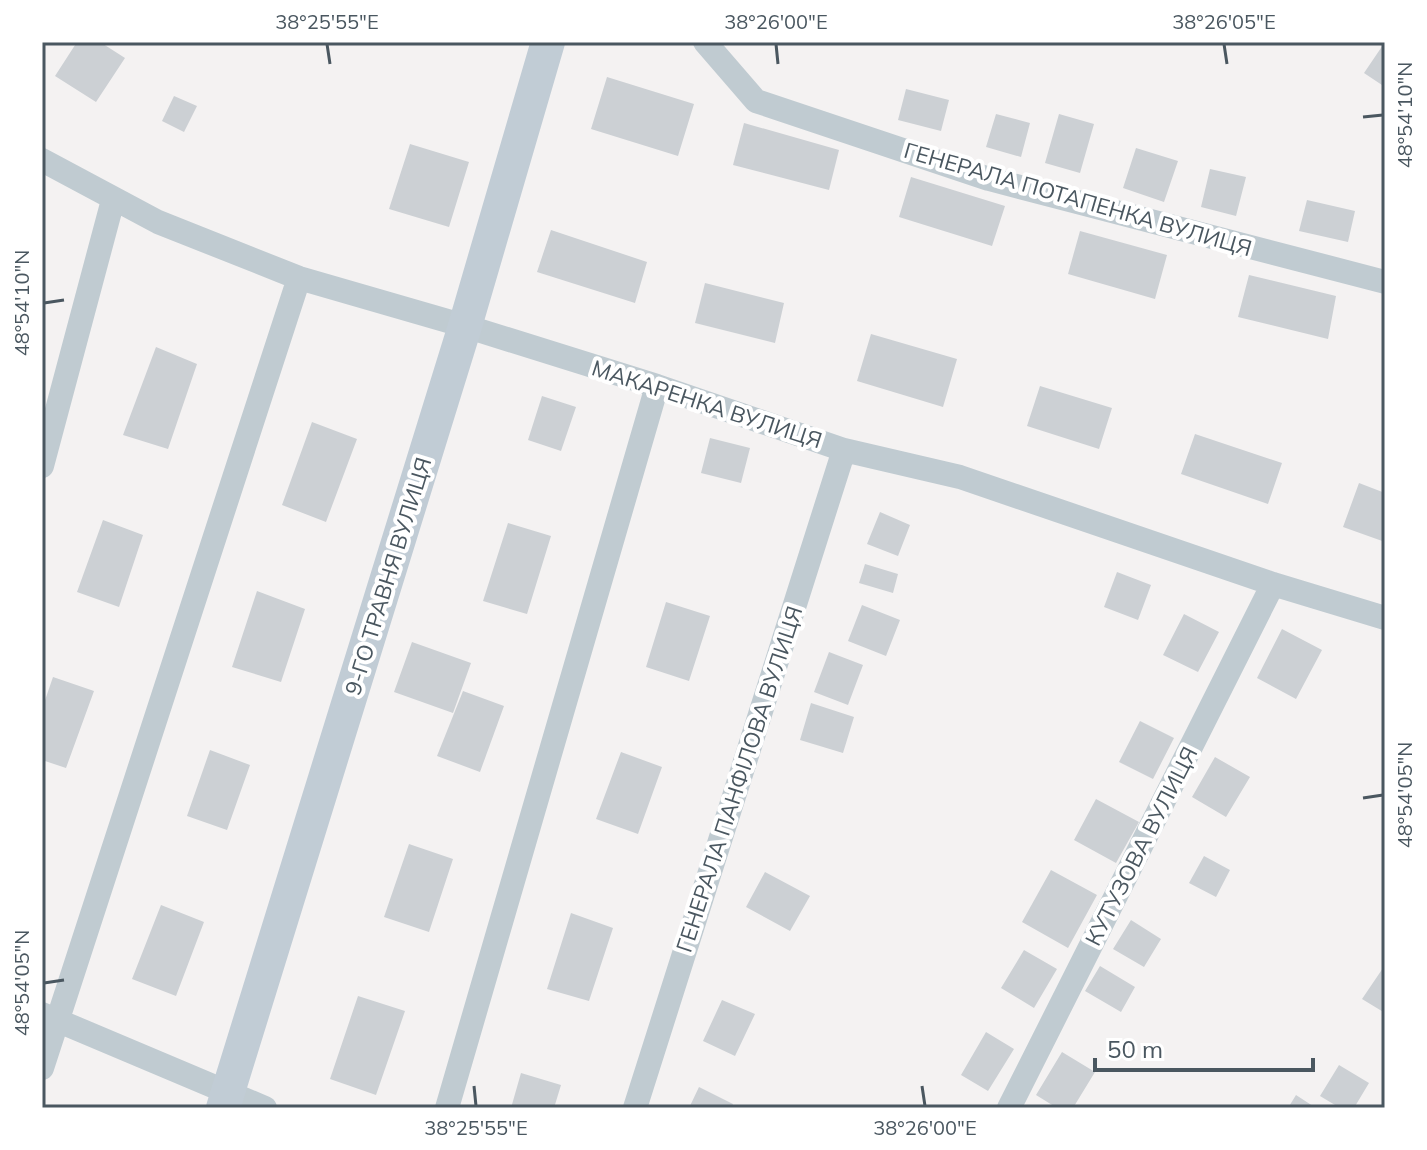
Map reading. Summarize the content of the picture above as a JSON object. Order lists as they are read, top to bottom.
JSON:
{
  "streets": {
    "main road": ["9-ГО ТРАВНЯ ВУЛИЦЯ"],
    "street": [
      "ГЕНЕРАЛА ПОТАПЕНКА ВУЛИЦЯ",
      "МАКАРЕНКА ВУЛИЦЯ",
      "ГЕНЕРАЛА ПАНФІЛОВА ВУЛИЦЯ",
      "КУТУЗОВА ВУЛИЦЯ"
    ]
  },
  "crossings": [
    ["МАКАРЕНКА ВУЛИЦЯ", "9-ГО ТРАВНЯ ВУЛИЦЯ"],
    ["МАКАРЕНКА ВУЛИЦЯ", "ГЕНЕРАЛА ПАНФІЛОВА ВУЛИЦЯ"],
    ["МАКАРЕНКА ВУЛИЦЯ", "КУТУЗОВА ВУЛИЦЯ"]
  ],
  "scale_bar": "50 m",
  "coordinates": [
    "38°25'55\"E",
    "38°26'00\"E",
    "38°26'05\"E",
    "48°54'10\"N",
    "48°54'05\"N"
  ]
}
